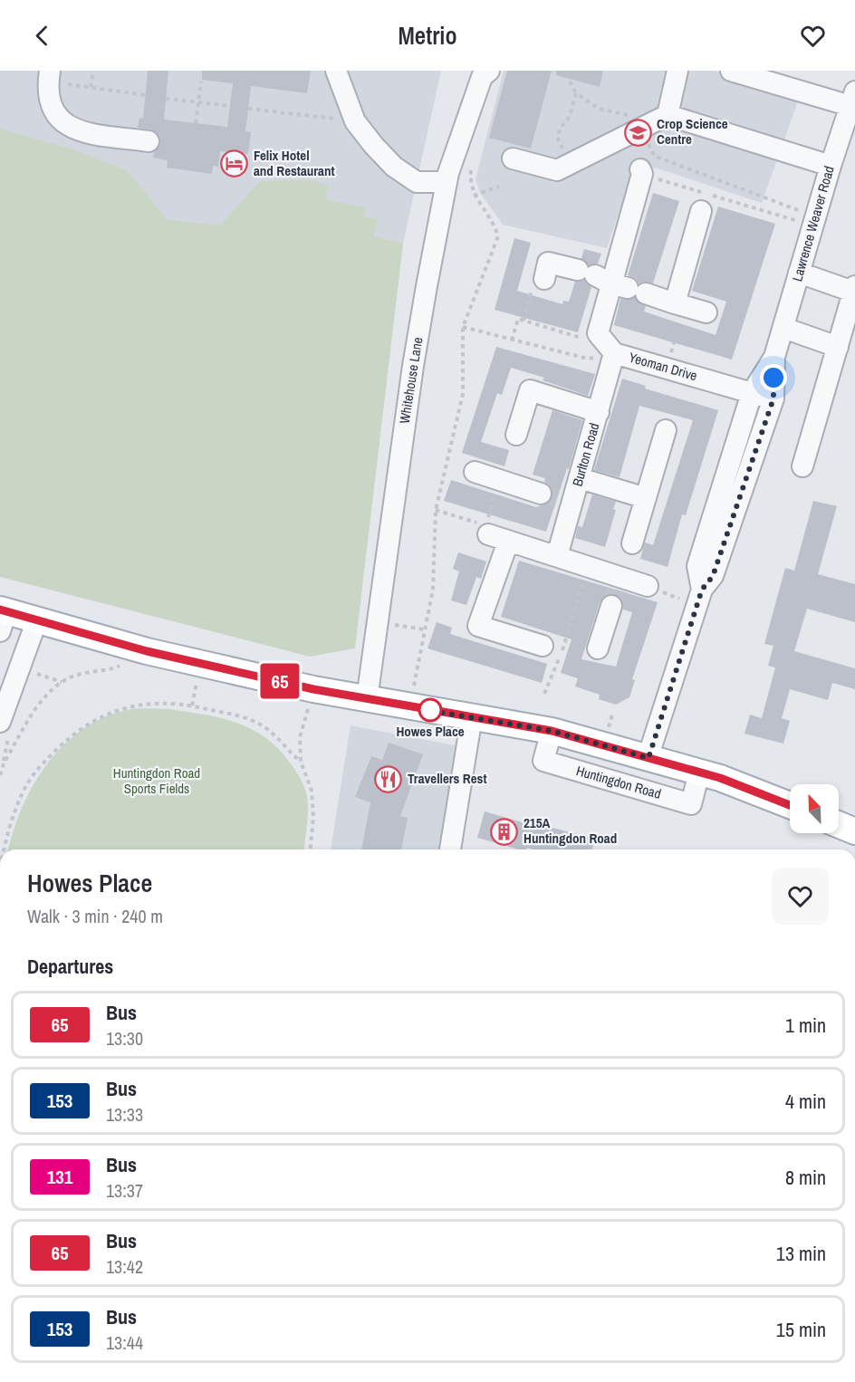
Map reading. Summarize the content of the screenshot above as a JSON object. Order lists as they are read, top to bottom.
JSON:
{
  "streets": {
    "street": [
      "Lawrence Weaver Road",
      "Yeoman Drive",
      "Whitehouse Lane",
      "Burlton Road",
      "Huntingdon Road"
    ]
  },
  "crossings": [
    ["Lawrence Weaver Road", "Yeoman Drive"],
    ["Yeoman Drive", "Burlton Road"]
  ],
  "parks": ["Huntingdon Road Sports Fields"],
  "places": {
    "school or university": ["Crop Science Centre"],
    "hotel": ["Felix Hotel and Restaurant"],
    "other": ["Howes Place"],
    "restaurant": ["Travellers Rest"],
    "building": ["215A Huntingdon Road"]
  },
  "lines": ["bus line 65"],
  "north": "top left",
  "page": {
    "header": "Metrio",
    "on_map": "65",
    "heading": [
      ["Howes Place", "Walk · 3 min · 240 m"],
      "Departures"
    ],
    "list": [
      {
        "mark": "65",
        "name": "Bus",
        "note": "13:30",
        "value": "1 min"
      },
      {
        "mark": "153",
        "name": "Bus",
        "note": "13:33",
        "value": "4 min"
      },
      {
        "mark": "131",
        "name": "Bus",
        "note": "13:37",
        "value": "8 min"
      },
      {
        "mark": "65",
        "name": "Bus",
        "note": "13:42",
        "value": "13 min"
      },
      {
        "mark": "153",
        "name": "Bus",
        "note": "13:44",
        "value": "15 min"
      }
    ]
  }
}
